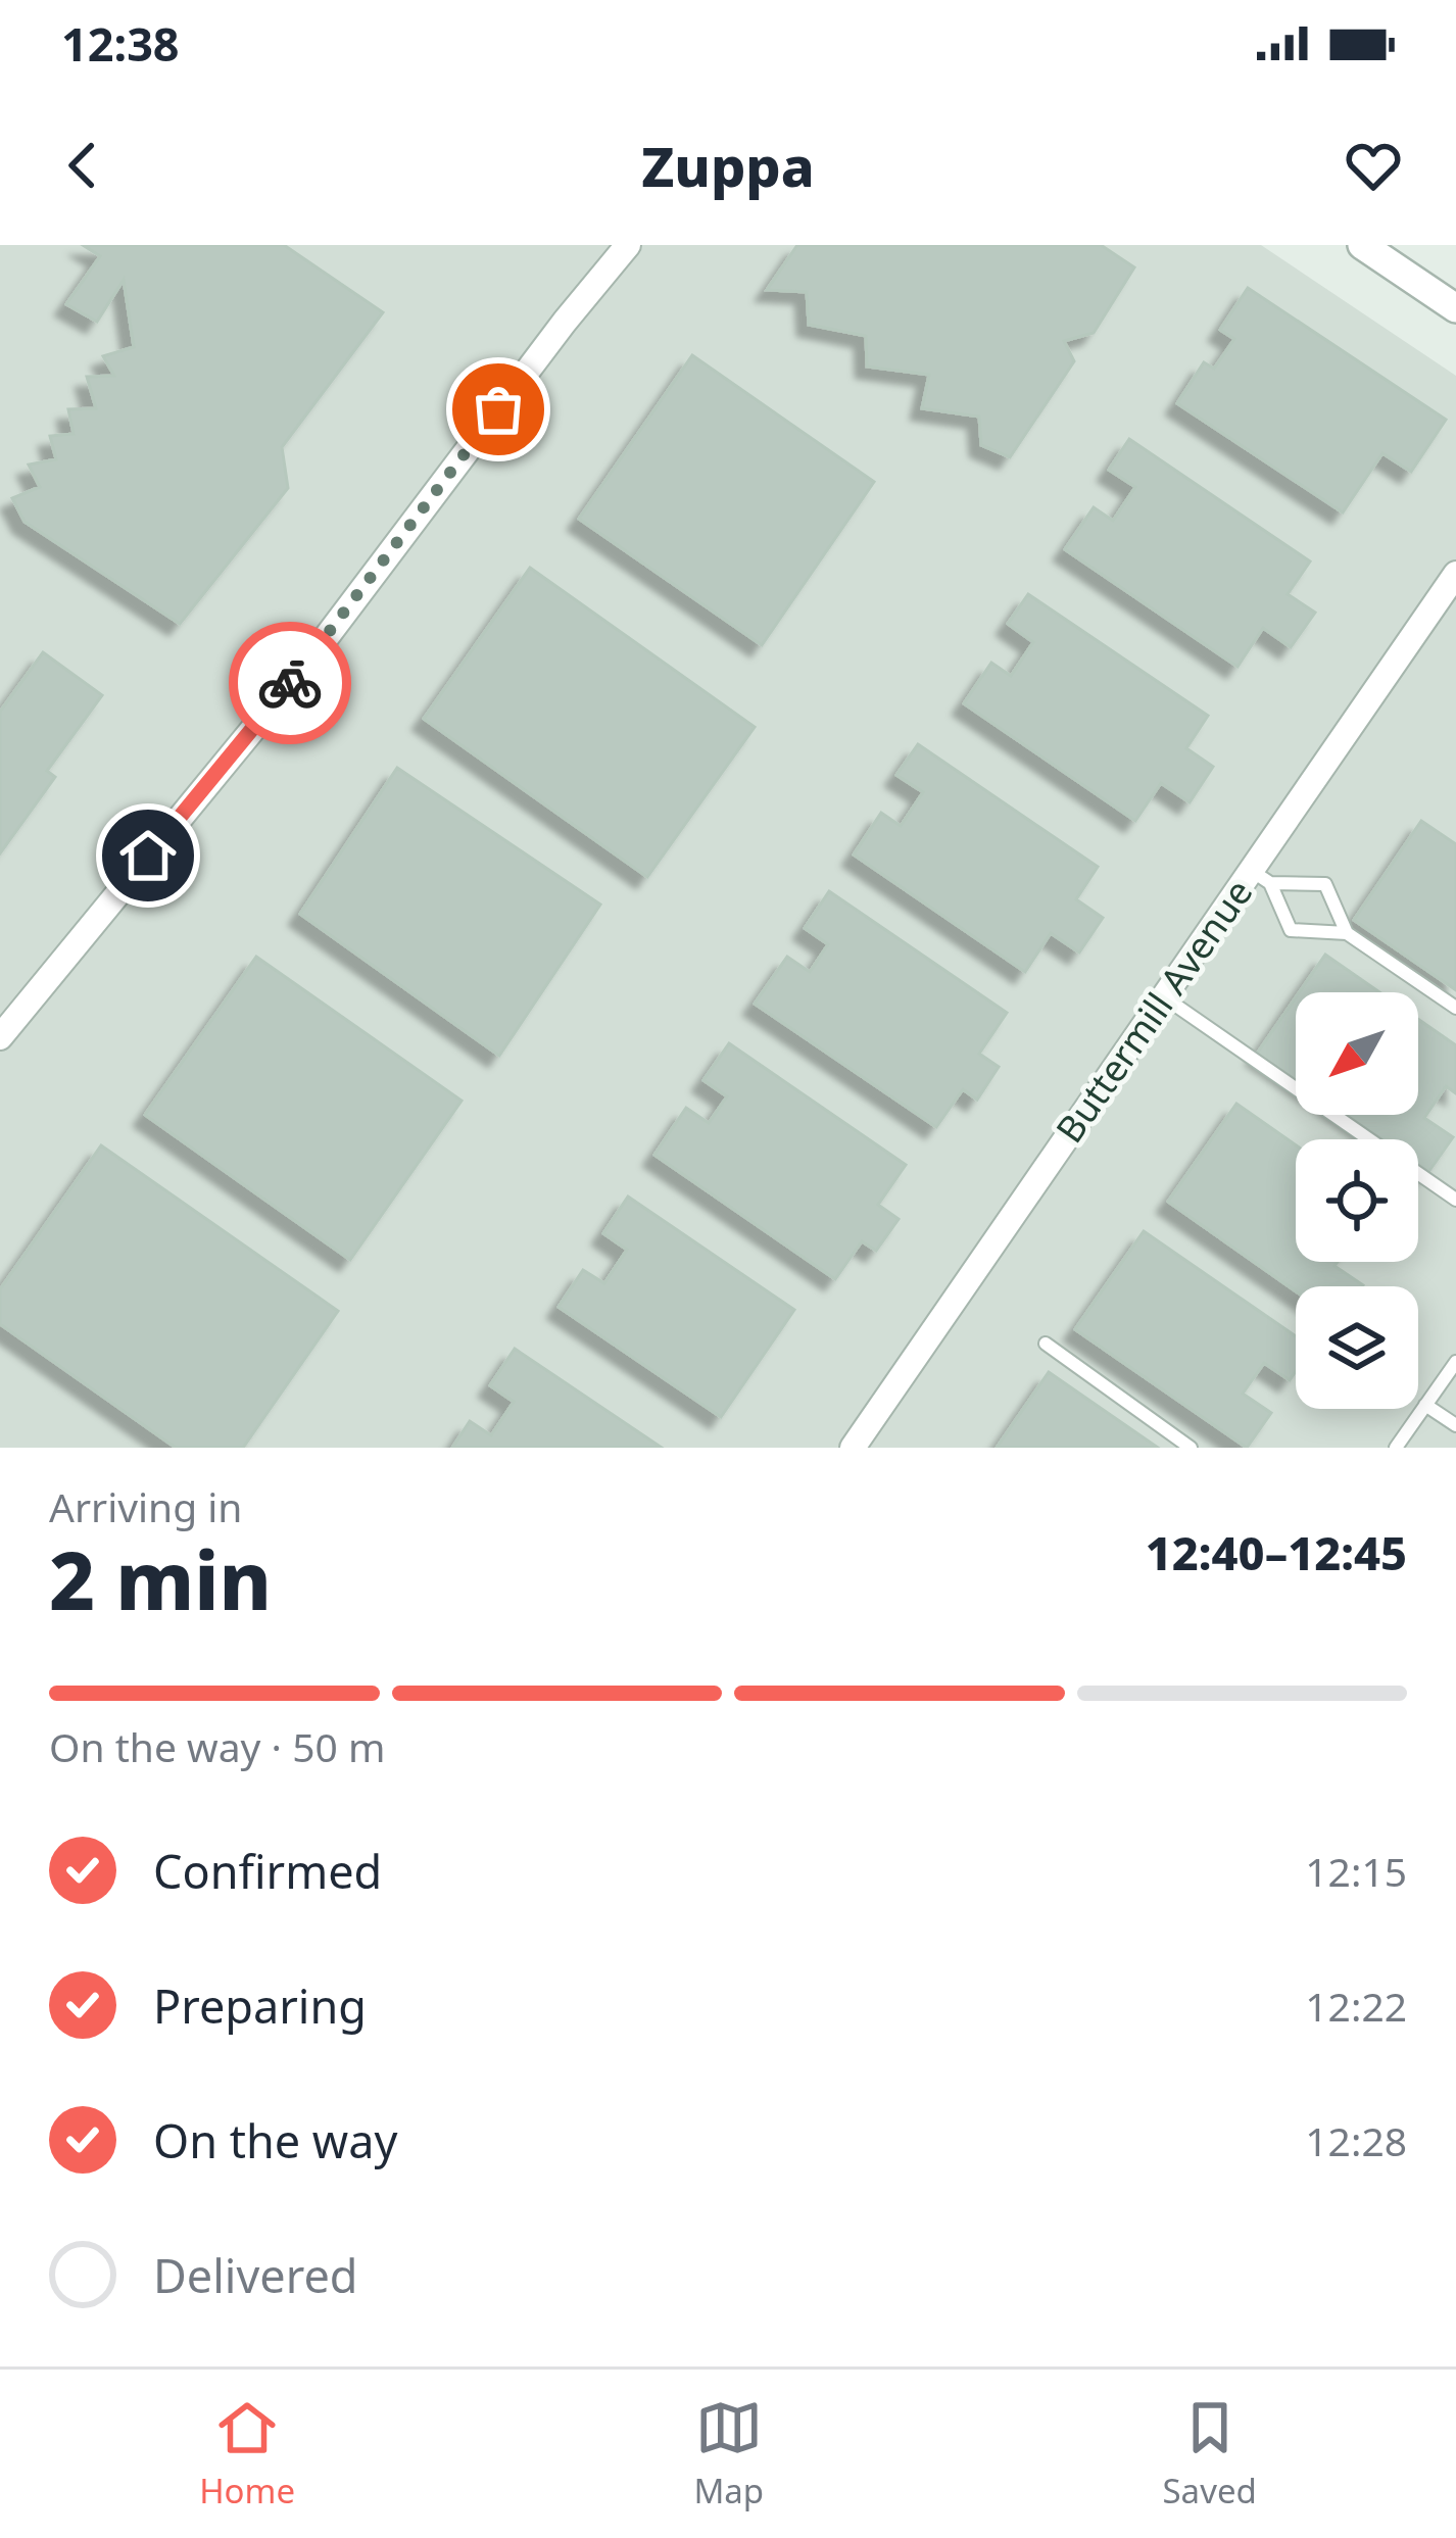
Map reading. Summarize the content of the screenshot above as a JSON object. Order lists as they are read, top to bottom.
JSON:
{
  "streets": {
    "street": ["Buttermill Avenue"]
  },
  "north": "bottom left",
  "page": {
    "status": "12:38",
    "header": "Zuppa",
    "heading": ["2 min", "Arriving in", "12:40–12:45"],
    "bar": "On the way · 50 m",
    "list": [
      ["Confirmed", "12:15"],
      ["Preparing", "12:22"],
      ["On the way", "12:28"],
      "Delivered"
    ],
    "tabs": ["Home", "Map", "Saved"]
  }
}
